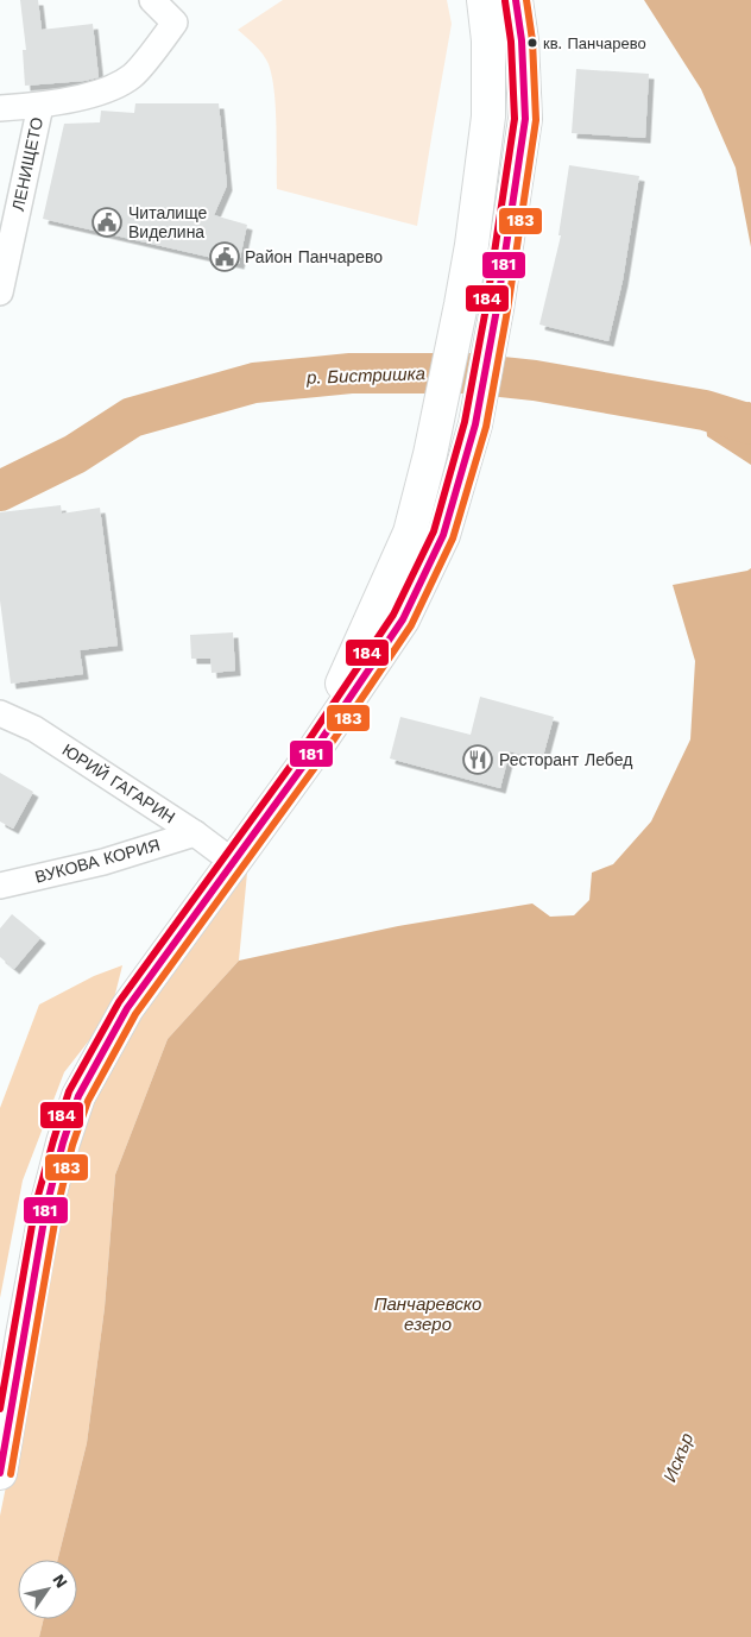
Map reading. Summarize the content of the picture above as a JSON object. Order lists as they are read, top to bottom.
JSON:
{
  "streets": {
    "street": ["ЛЕНИЩЕТО", "ЮРИЙ ГАГАРИН", "ВУКОВА КОРИЯ"]
  },
  "crossings": [
    ["ЮРИЙ ГАГАРИН", "ВУКОВА КОРИЯ"]
  ],
  "water": ["р. Бистришка", "Панчаревско езеро", "Искър"],
  "places": {
    "other": ["кв. Панчарево"],
    "public building": ["Читалище Виделина", "Район Панчарево"],
    "restaurant": ["Ресторант Лебед"]
  },
  "lines": ["transit line 181", "transit line 183", "transit line 184"],
  "north": "top right"
}
